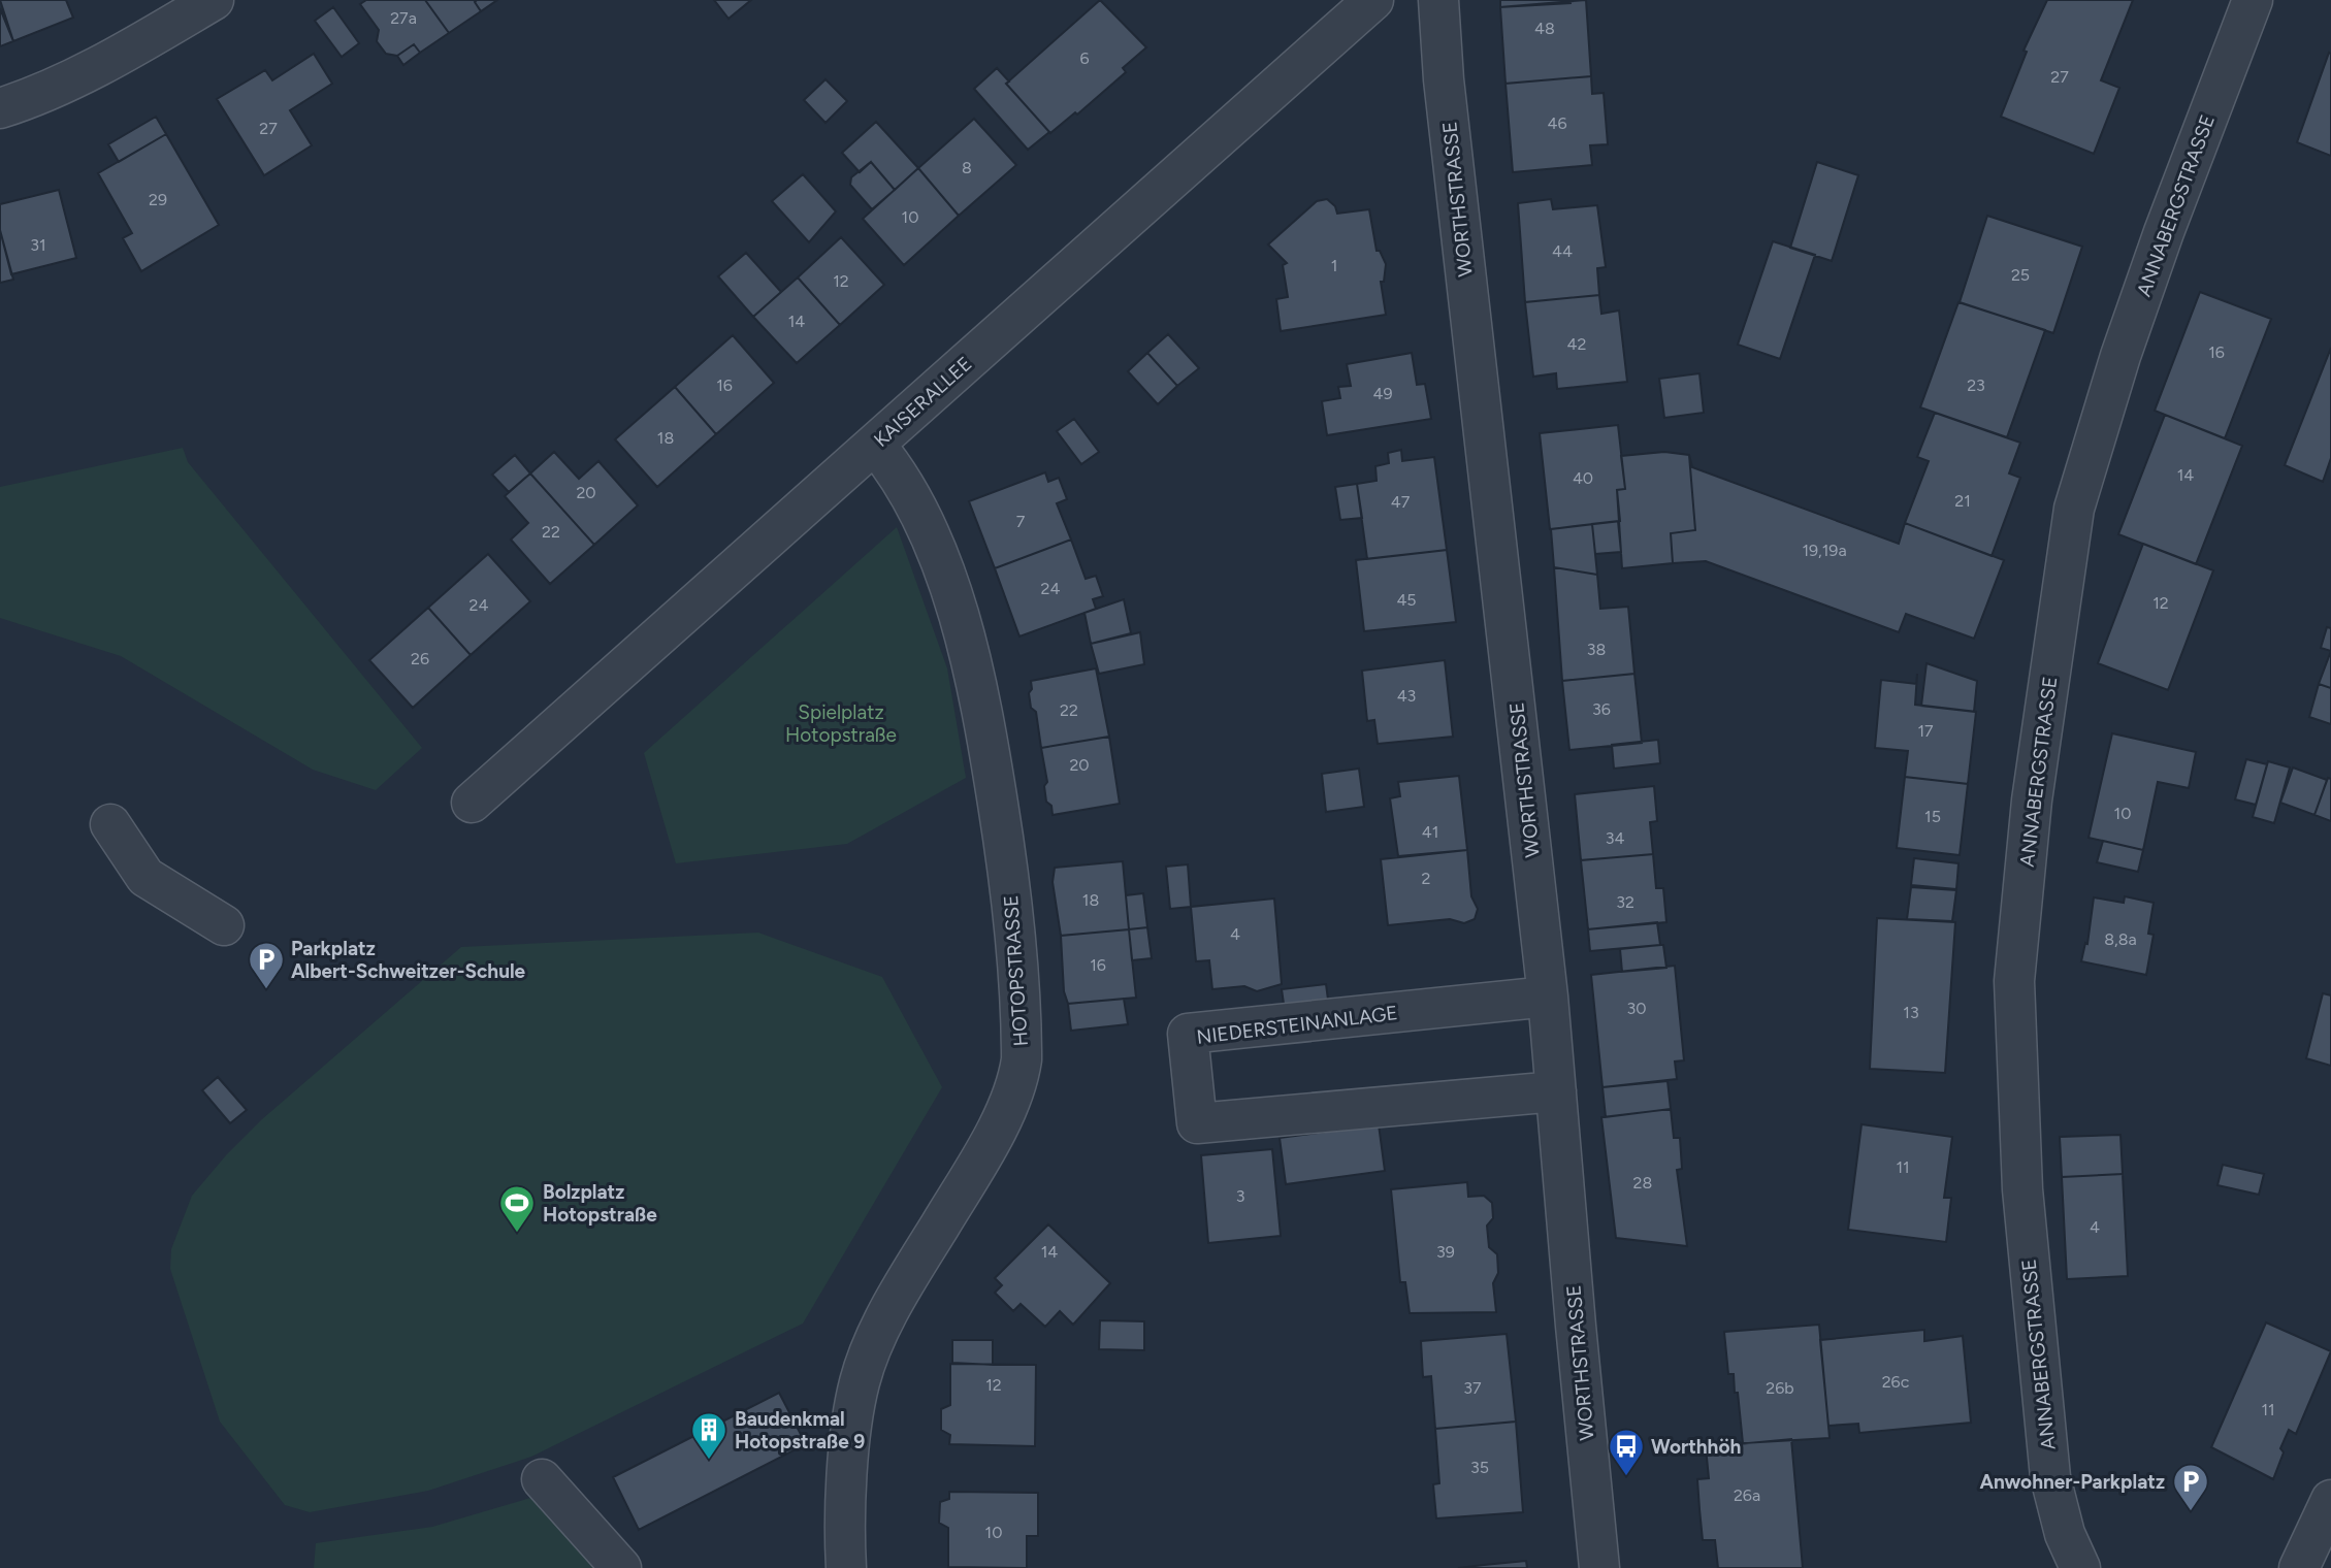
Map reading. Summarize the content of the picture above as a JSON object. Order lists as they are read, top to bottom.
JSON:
{
  "streets": {
    "street": [
      "WORTHSTRASSE",
      "ANNABERGSTRASSE",
      "KAISERALLEE",
      "HOTOPSTRASSE",
      "NIEDERSTEINANLAGE"
    ]
  },
  "crossings": [
    ["WORTHSTRASSE", "NIEDERSTEINANLAGE"],
    ["KAISERALLEE", "HOTOPSTRASSE"]
  ],
  "parks": ["Spielplatz Hotopstraße"],
  "places": {
    "parking": ["Parkplatz Albert-Schweitzer-Schule", "Anwohner-Parkplatz"],
    "sports": ["Bolzplatz Hotopstraße"],
    "building": ["Baudenkmal Hotopstraße 9"],
    "bus stop": ["Worthhöh"]
  },
  "house_numbers": [
    "27a",
    "48",
    "6",
    "27",
    "46",
    "27",
    "8",
    "29",
    "10",
    "31",
    "44",
    "1",
    "25",
    "12",
    "14",
    "42",
    "16",
    "16",
    "23",
    "49",
    "18",
    "14",
    "40",
    "20",
    "21",
    "47",
    "7",
    "22",
    "19,19a",
    "24",
    "45",
    "12",
    "24",
    "38",
    "26",
    "43",
    "36",
    "22",
    "17",
    "20",
    "10",
    "15",
    "41",
    "34",
    "2",
    "18",
    "32",
    "4",
    "8,8a",
    "16",
    "30",
    "13",
    "11",
    "28",
    "3",
    "4",
    "14",
    "39",
    "26c",
    "12",
    "37",
    "26b",
    "11",
    "35",
    "26a",
    "10"
  ]
}
